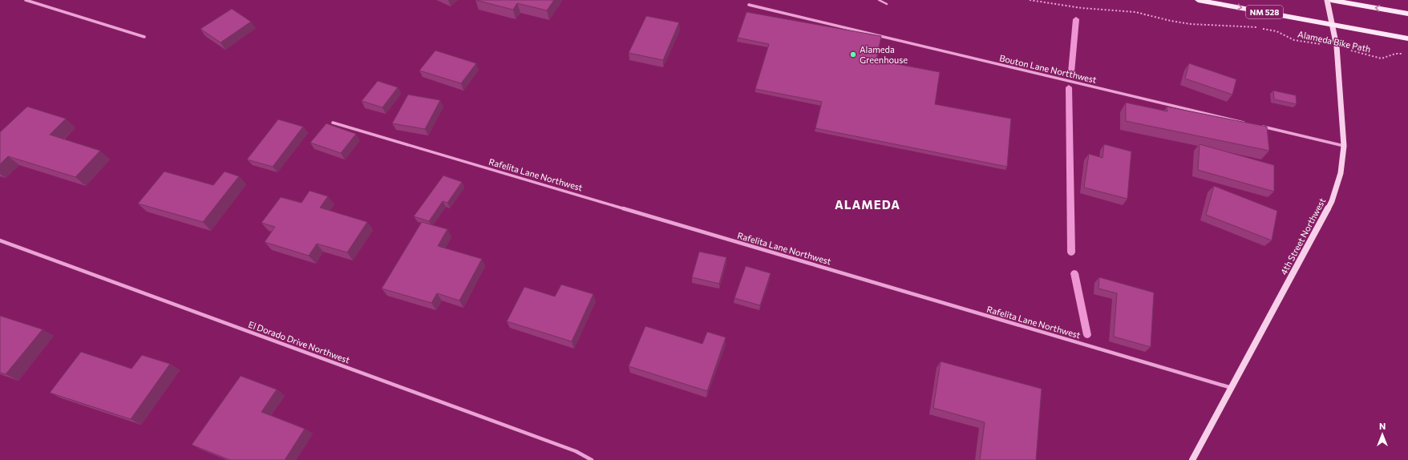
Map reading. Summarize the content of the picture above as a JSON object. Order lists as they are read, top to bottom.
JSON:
{
  "streets": {
    "main road": ["NM 528", "4th Street Northwest"],
    "street": ["Bouton Lane Nortthwest", "Rafelita Lane Northwest", "El Dorado Drive Northwest"],
    "path": ["Alameda Bike Path"]
  },
  "crossings": [
    ["NM 528", "4th Street Northwest"],
    ["Alameda Bike Path", "4th Street Northwest"],
    ["Rafelita Lane Northwest", "4th Street Northwest"]
  ],
  "districts": ["ALAMEDA"],
  "places": ["Alameda Greenhouse"],
  "north": "top"
}
